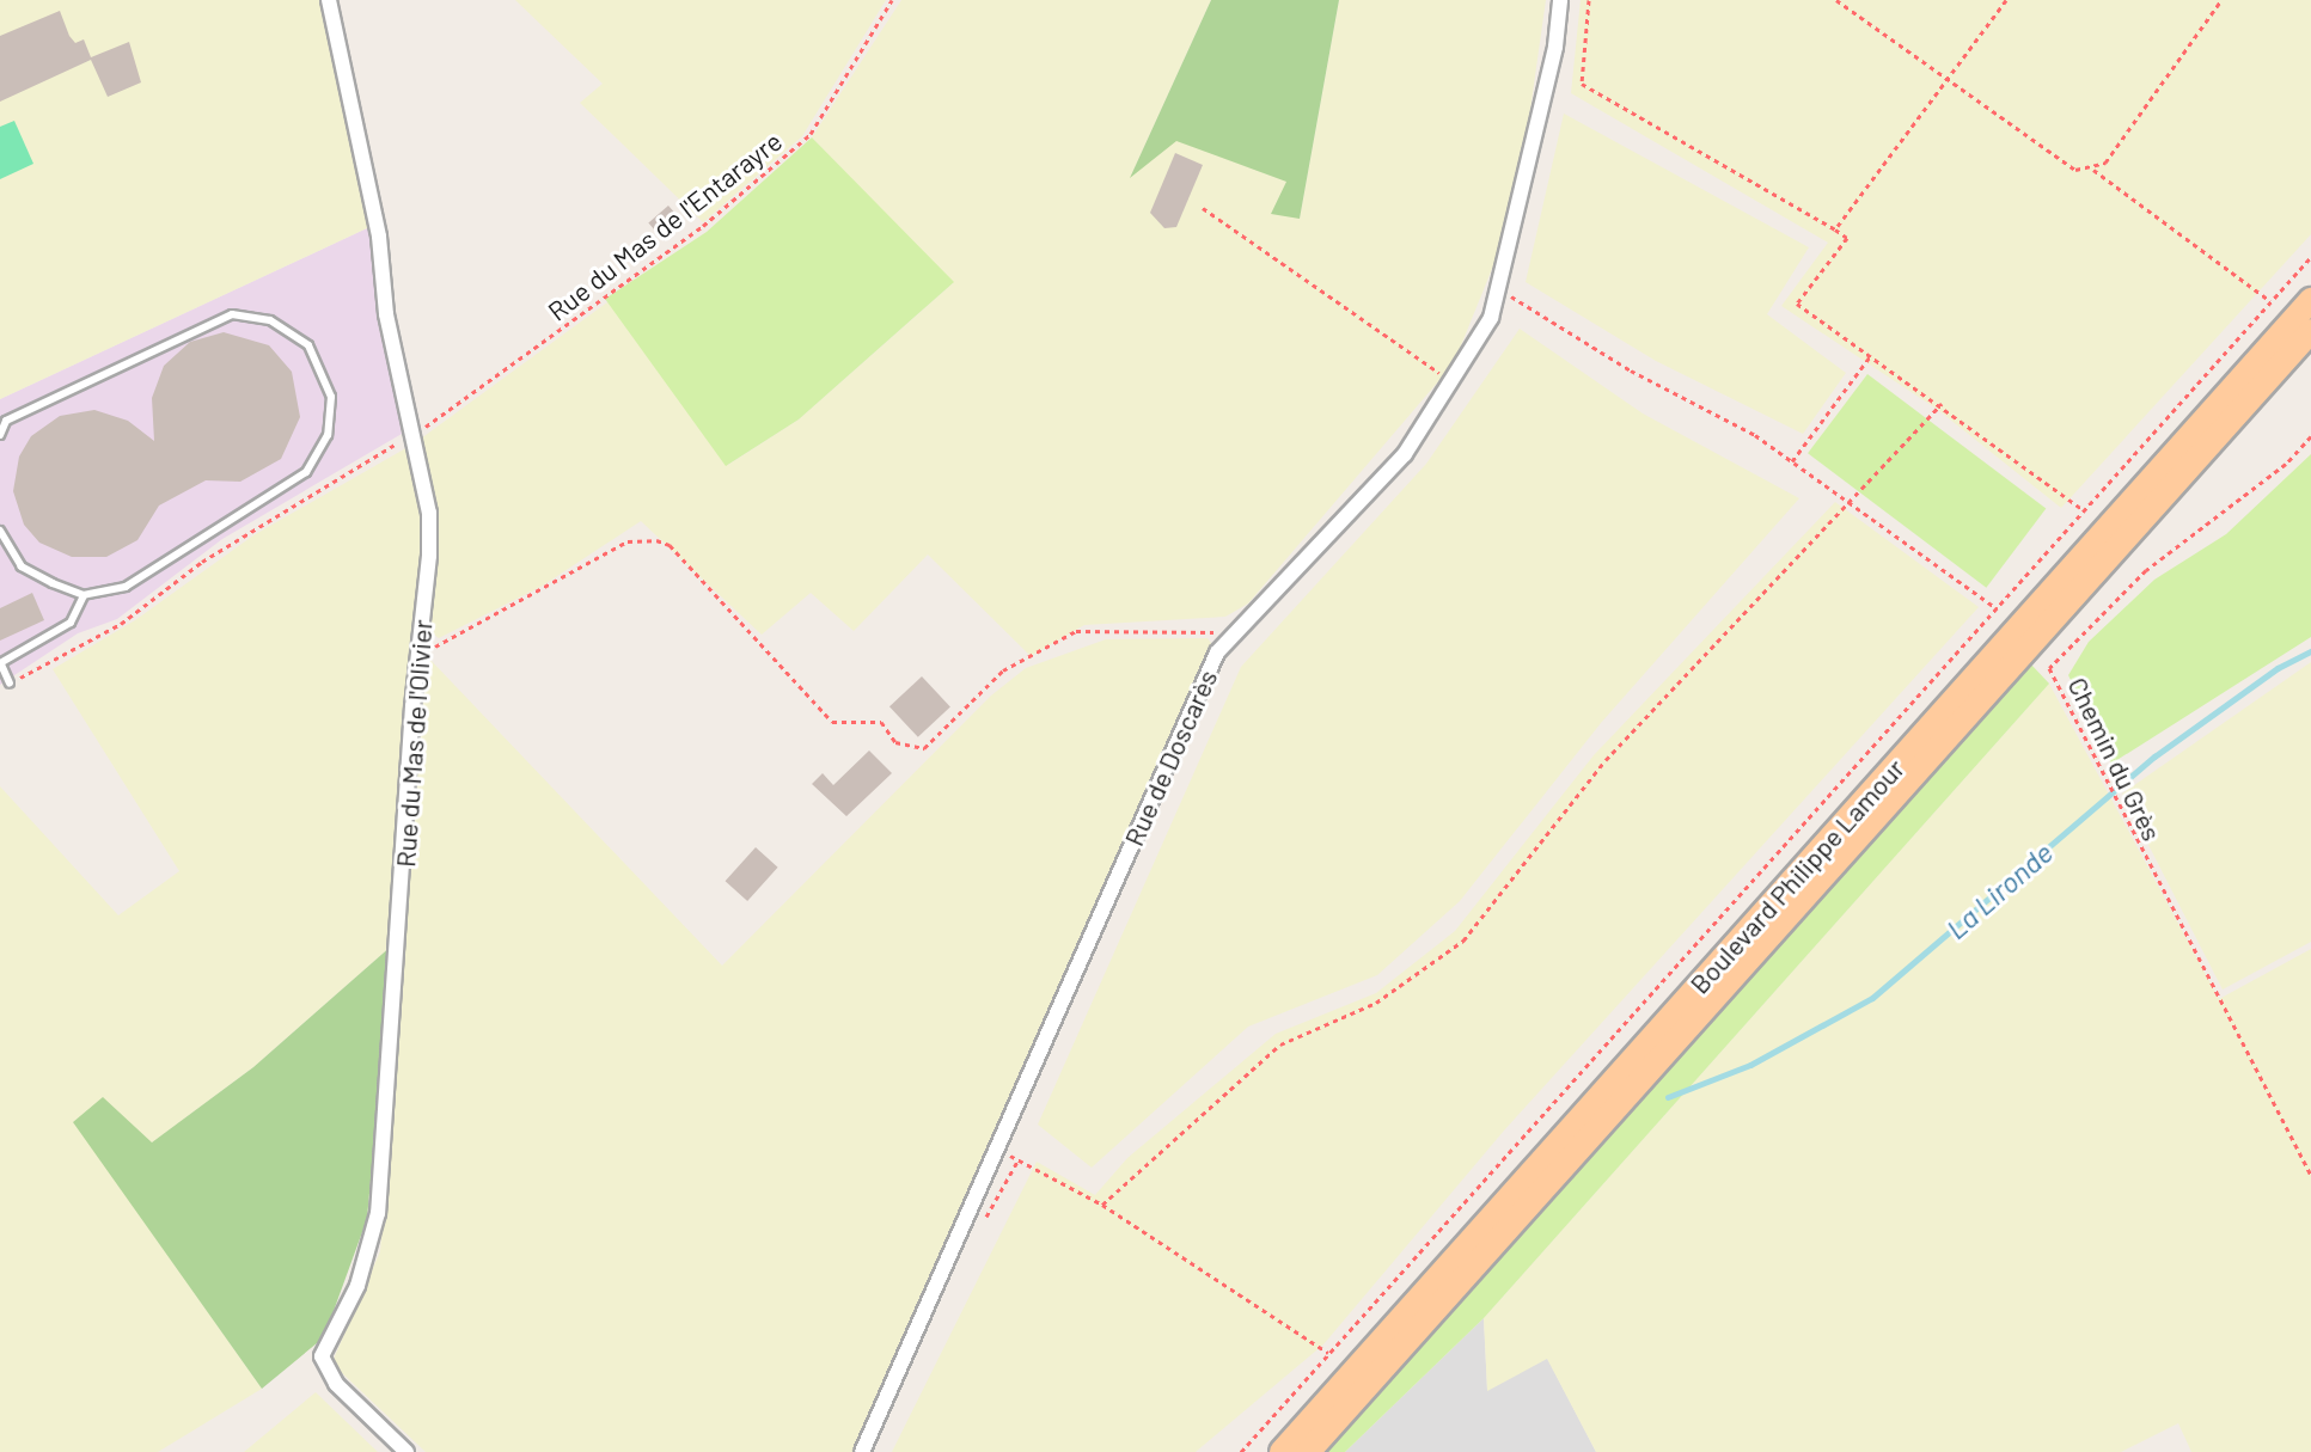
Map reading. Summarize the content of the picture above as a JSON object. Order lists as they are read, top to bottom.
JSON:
{
  "streets": {
    "main road": ["Boulevard Philippe Lamour"],
    "street": ["Rue du Mas de l'Olivier", "Rue de Doscarès"],
    "path": ["Rue du Mas de l'Entarayre", "Chemin du Grès"]
  },
  "crossings": [
    ["Rue du Mas de l'Entarayre", "Rue du Mas de l'Olivier"]
  ],
  "water": ["La Lironde"]
}
